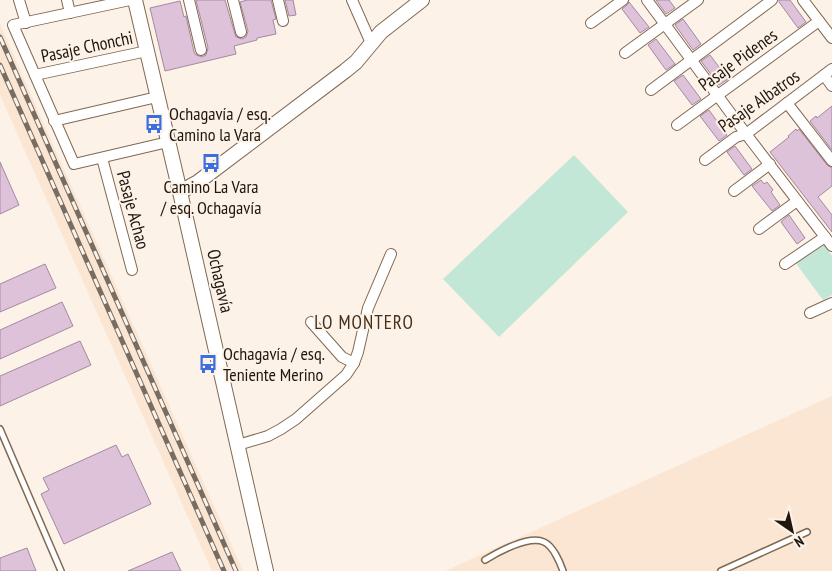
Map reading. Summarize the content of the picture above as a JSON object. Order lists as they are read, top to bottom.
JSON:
{
  "streets": {
    "main road": ["Ochagavía"],
    "street": [
      "Pasaje Chonchi",
      "Pasaje Pidenes",
      "Pasaje Albatros",
      "Pasaje Achao"
    ]
  },
  "crossings": [
    ["Pasaje Chonchi", "Ochagavía"],
    ["Pasaje Achao", "Ochagavía"]
  ],
  "districts": ["LO MONTERO"],
  "places": {
    "bus stop": ["Ochagavía / esq. Camino la Vara", "Camino La Vara / esq. Ochagavía", "Ochagavía / esq. Teniente Merino"]
  },
  "north": "bottom right"
}
